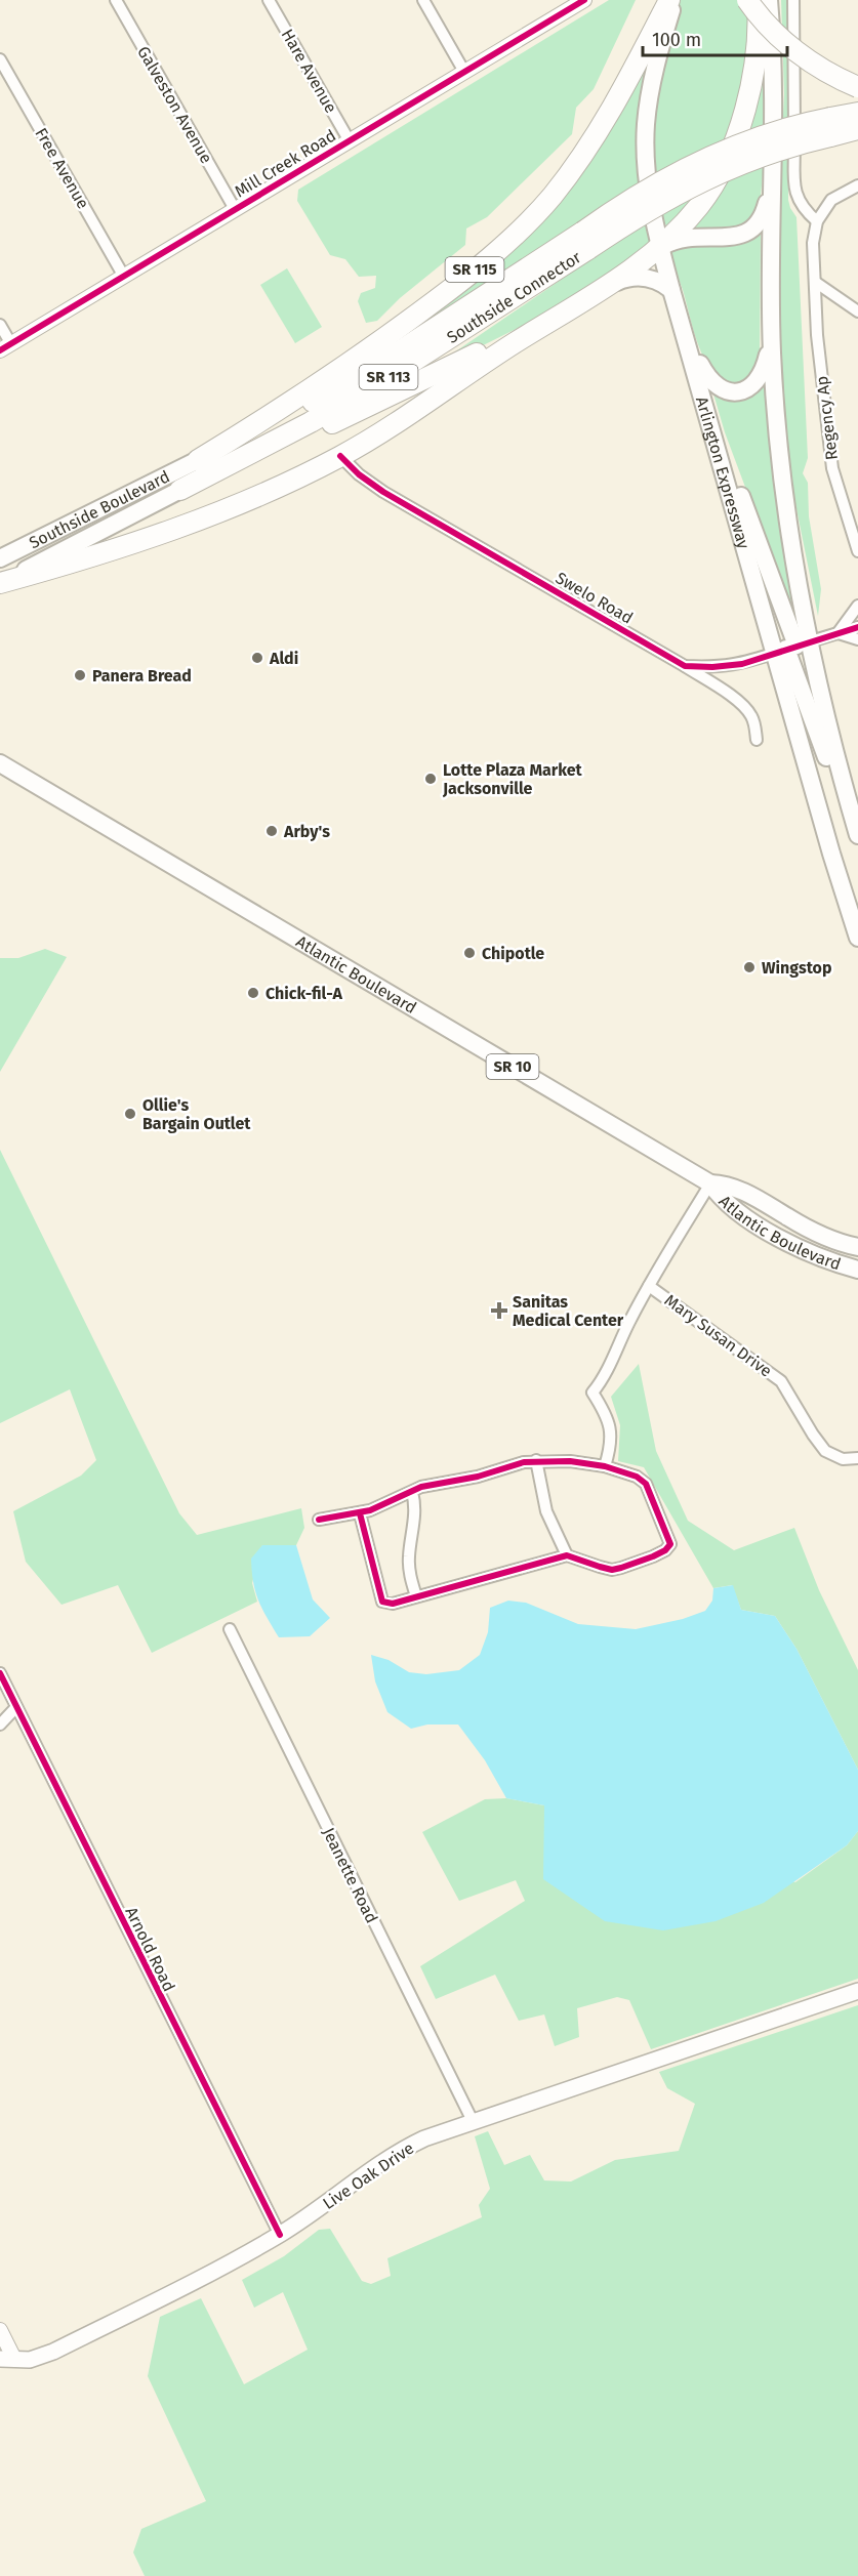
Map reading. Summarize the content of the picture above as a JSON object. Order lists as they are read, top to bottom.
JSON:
{
  "streets": {
    "highway": ["SR 115", "Southside Connector", "SR 113"],
    "main road": [
      "Arlington Expressway",
      "Southside Boulevard",
      "Atlantic Boulevard",
      "SR 10",
      "Live Oak Drive"
    ],
    "street": [
      "Hare Avenue",
      "Galveston Avenue",
      "Mill Creek Road",
      "Free Avenue",
      "Regency Ap",
      "Swelo Road",
      "Mary Susan Drive",
      "Jeanette Road",
      "Arnold Road"
    ]
  },
  "crossings": [
    ["Hare Avenue", "Mill Creek Road"],
    ["Galveston Avenue", "Mill Creek Road"],
    ["Mill Creek Road", "Free Avenue"],
    ["SR 115", "Southside Connector"],
    ["SR 115", "Arlington Expressway"],
    ["SR 115", "Southside Boulevard"],
    ["Southside Connector", "Southside Boulevard"],
    ["Arlington Expressway", "Swelo Road"],
    ["Jeanette Road", "Live Oak Drive"],
    ["Arnold Road", "Live Oak Drive"]
  ],
  "places": {
    "other": [
      "Aldi",
      "Panera Bread",
      "Lotte Plaza Market Jacksonville",
      "Arby's",
      "Chipotle",
      "Wingstop",
      "Chick-fil-A",
      "Ollie's Bargain Outlet"
    ],
    "health": ["Sanitas Medical Center"]
  },
  "scale_bar": "100 m"
}
